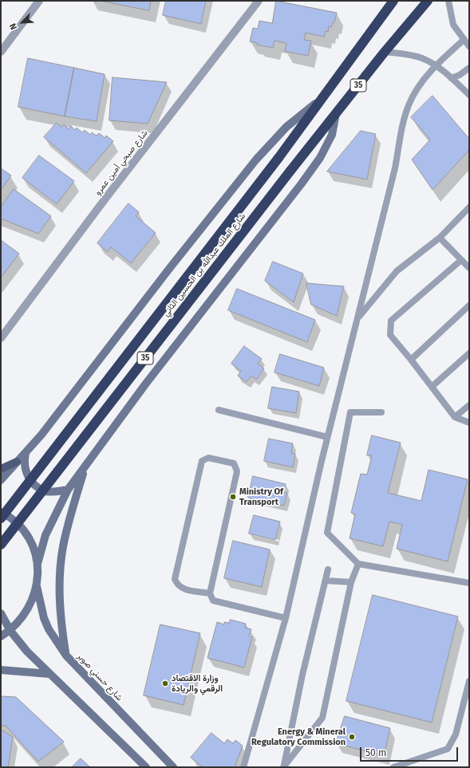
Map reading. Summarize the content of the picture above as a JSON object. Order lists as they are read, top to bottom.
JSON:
{
  "streets": {
    "highway": ["35", "شارع الملك عبدالله بن الحسين الثاني"],
    "main road": ["شارع حسني صوبر"],
    "street": ["شارع صبحي أمين عمرو"]
  },
  "places": ["Ministry Of Transport", "وزارة الاقتصاد الرقمي والريادة", "Energy & Mineral Regulatory Commission"],
  "scale_bar": "50 m",
  "north": "bottom left"
}
